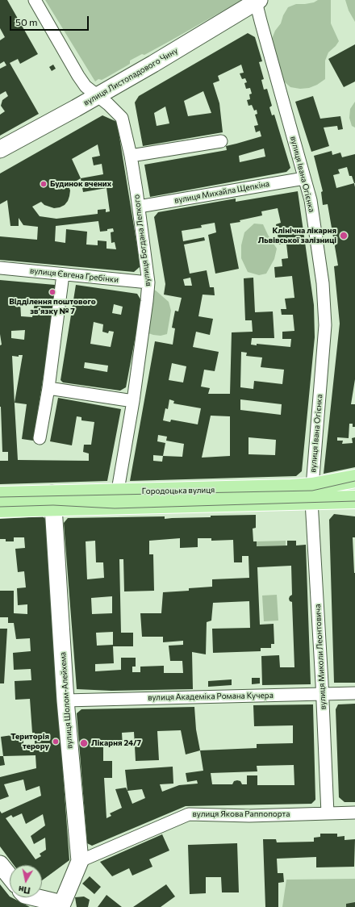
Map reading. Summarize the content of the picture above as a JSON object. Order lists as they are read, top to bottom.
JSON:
{
  "streets": {
    "main road": ["Городоцька вулиця"],
    "street": [
      "вулиця Листопадового Чину",
      "вулиця Івана Огієнка",
      "вулиця Михайла Щепкіна",
      "вулиця Богдана Лепкого",
      "вулиця Євгена Гребінки",
      "вулиця Миколи Леонтовича",
      "вулиця Академіка Романа Кучера",
      "вулиця Шолом-Алейхема",
      "вулиця Якова Раппопорта"
    ]
  },
  "crossings": [
    ["вулиця Листопадового Чину", "вулиця Івана Огієнка"],
    ["вулиця Листопадового Чину", "вулиця Богдана Лепкого"],
    ["вулиця Івана Огієнка", "вулиця Михайла Щепкіна"],
    ["вулиця Івана Огієнка", "Городоцька вулиця"],
    ["вулиця Івана Огієнка", "вулиця Миколи Леонтовича"],
    ["вулиця Михайла Щепкіна", "вулиця Богдана Лепкого"],
    ["вулиця Богдана Лепкого", "вулиця Євгена Гребінки"],
    ["вулиця Богдана Лепкого", "Городоцька вулиця"],
    ["Городоцька вулиця", "вулиця Миколи Леонтовича"],
    ["Городоцька вулиця", "вулиця Шолом-Алейхема"],
    ["вулиця Миколи Леонтовича", "вулиця Академіка Романа Кучера"],
    ["вулиця Миколи Леонтовича", "вулиця Якова Раппопорта"],
    ["вулиця Академіка Романа Кучера", "вулиця Шолом-Алейхема"],
    ["вулиця Шолом-Алейхема", "вулиця Якова Раппопорта"]
  ],
  "places": [
    "Будинок вчених",
    "Клінічна лікарня Львівської залізниці",
    "Відділення поштового зв’язку № 7",
    "Територія терору",
    "Лікарня 24/7"
  ],
  "scale_bar": "50 m",
  "north": "bottom"
}
